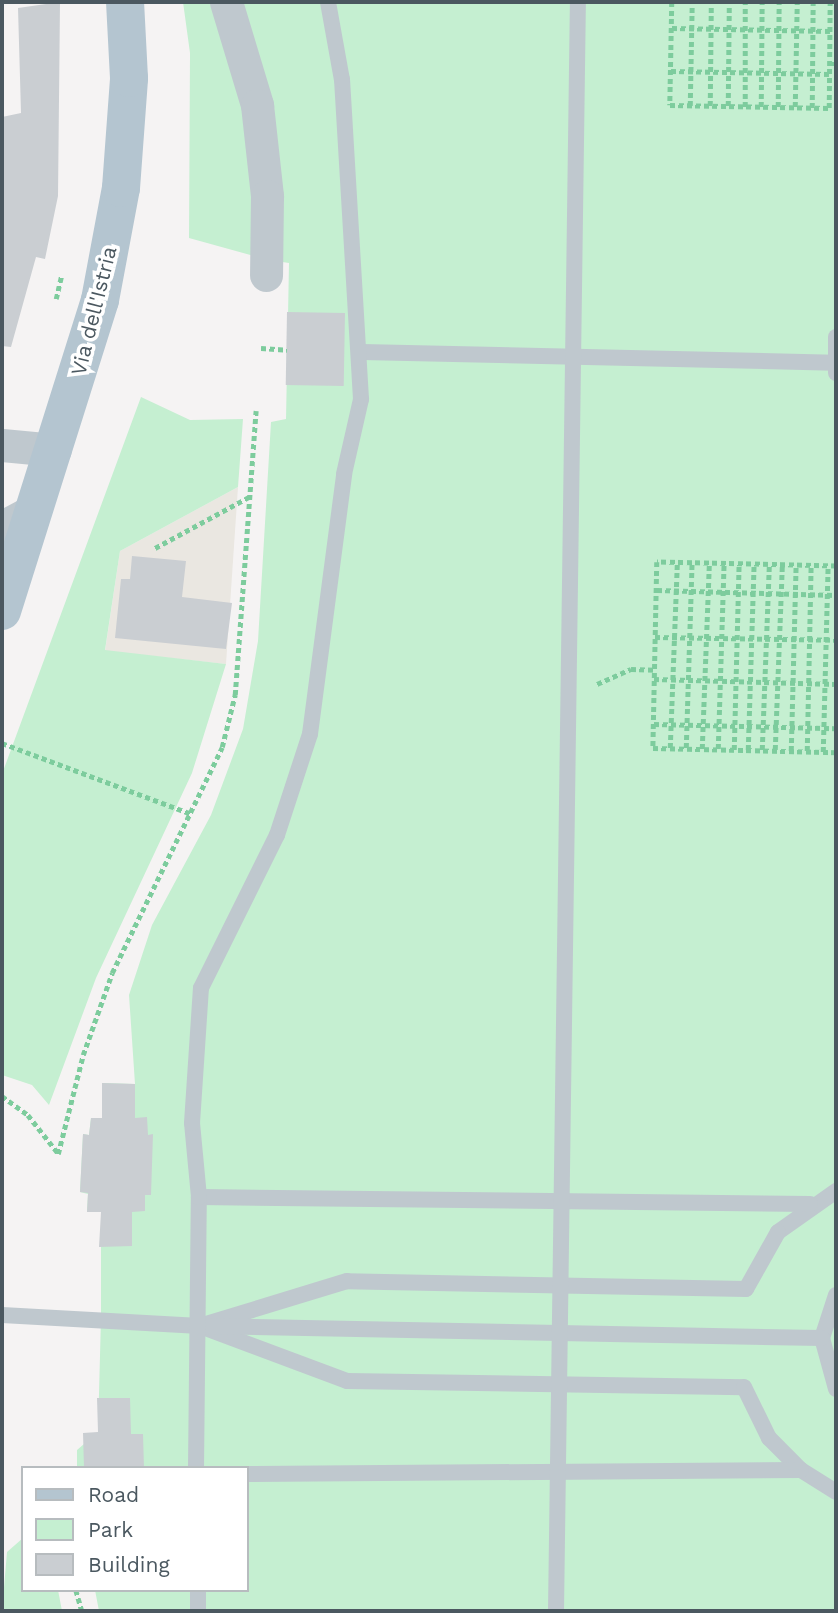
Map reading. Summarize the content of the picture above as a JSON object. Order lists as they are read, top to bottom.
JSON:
{
  "streets": {
    "main road": ["Via dell'Istria"]
  },
  "legend": ["Road", "Park", "Building"]
}
